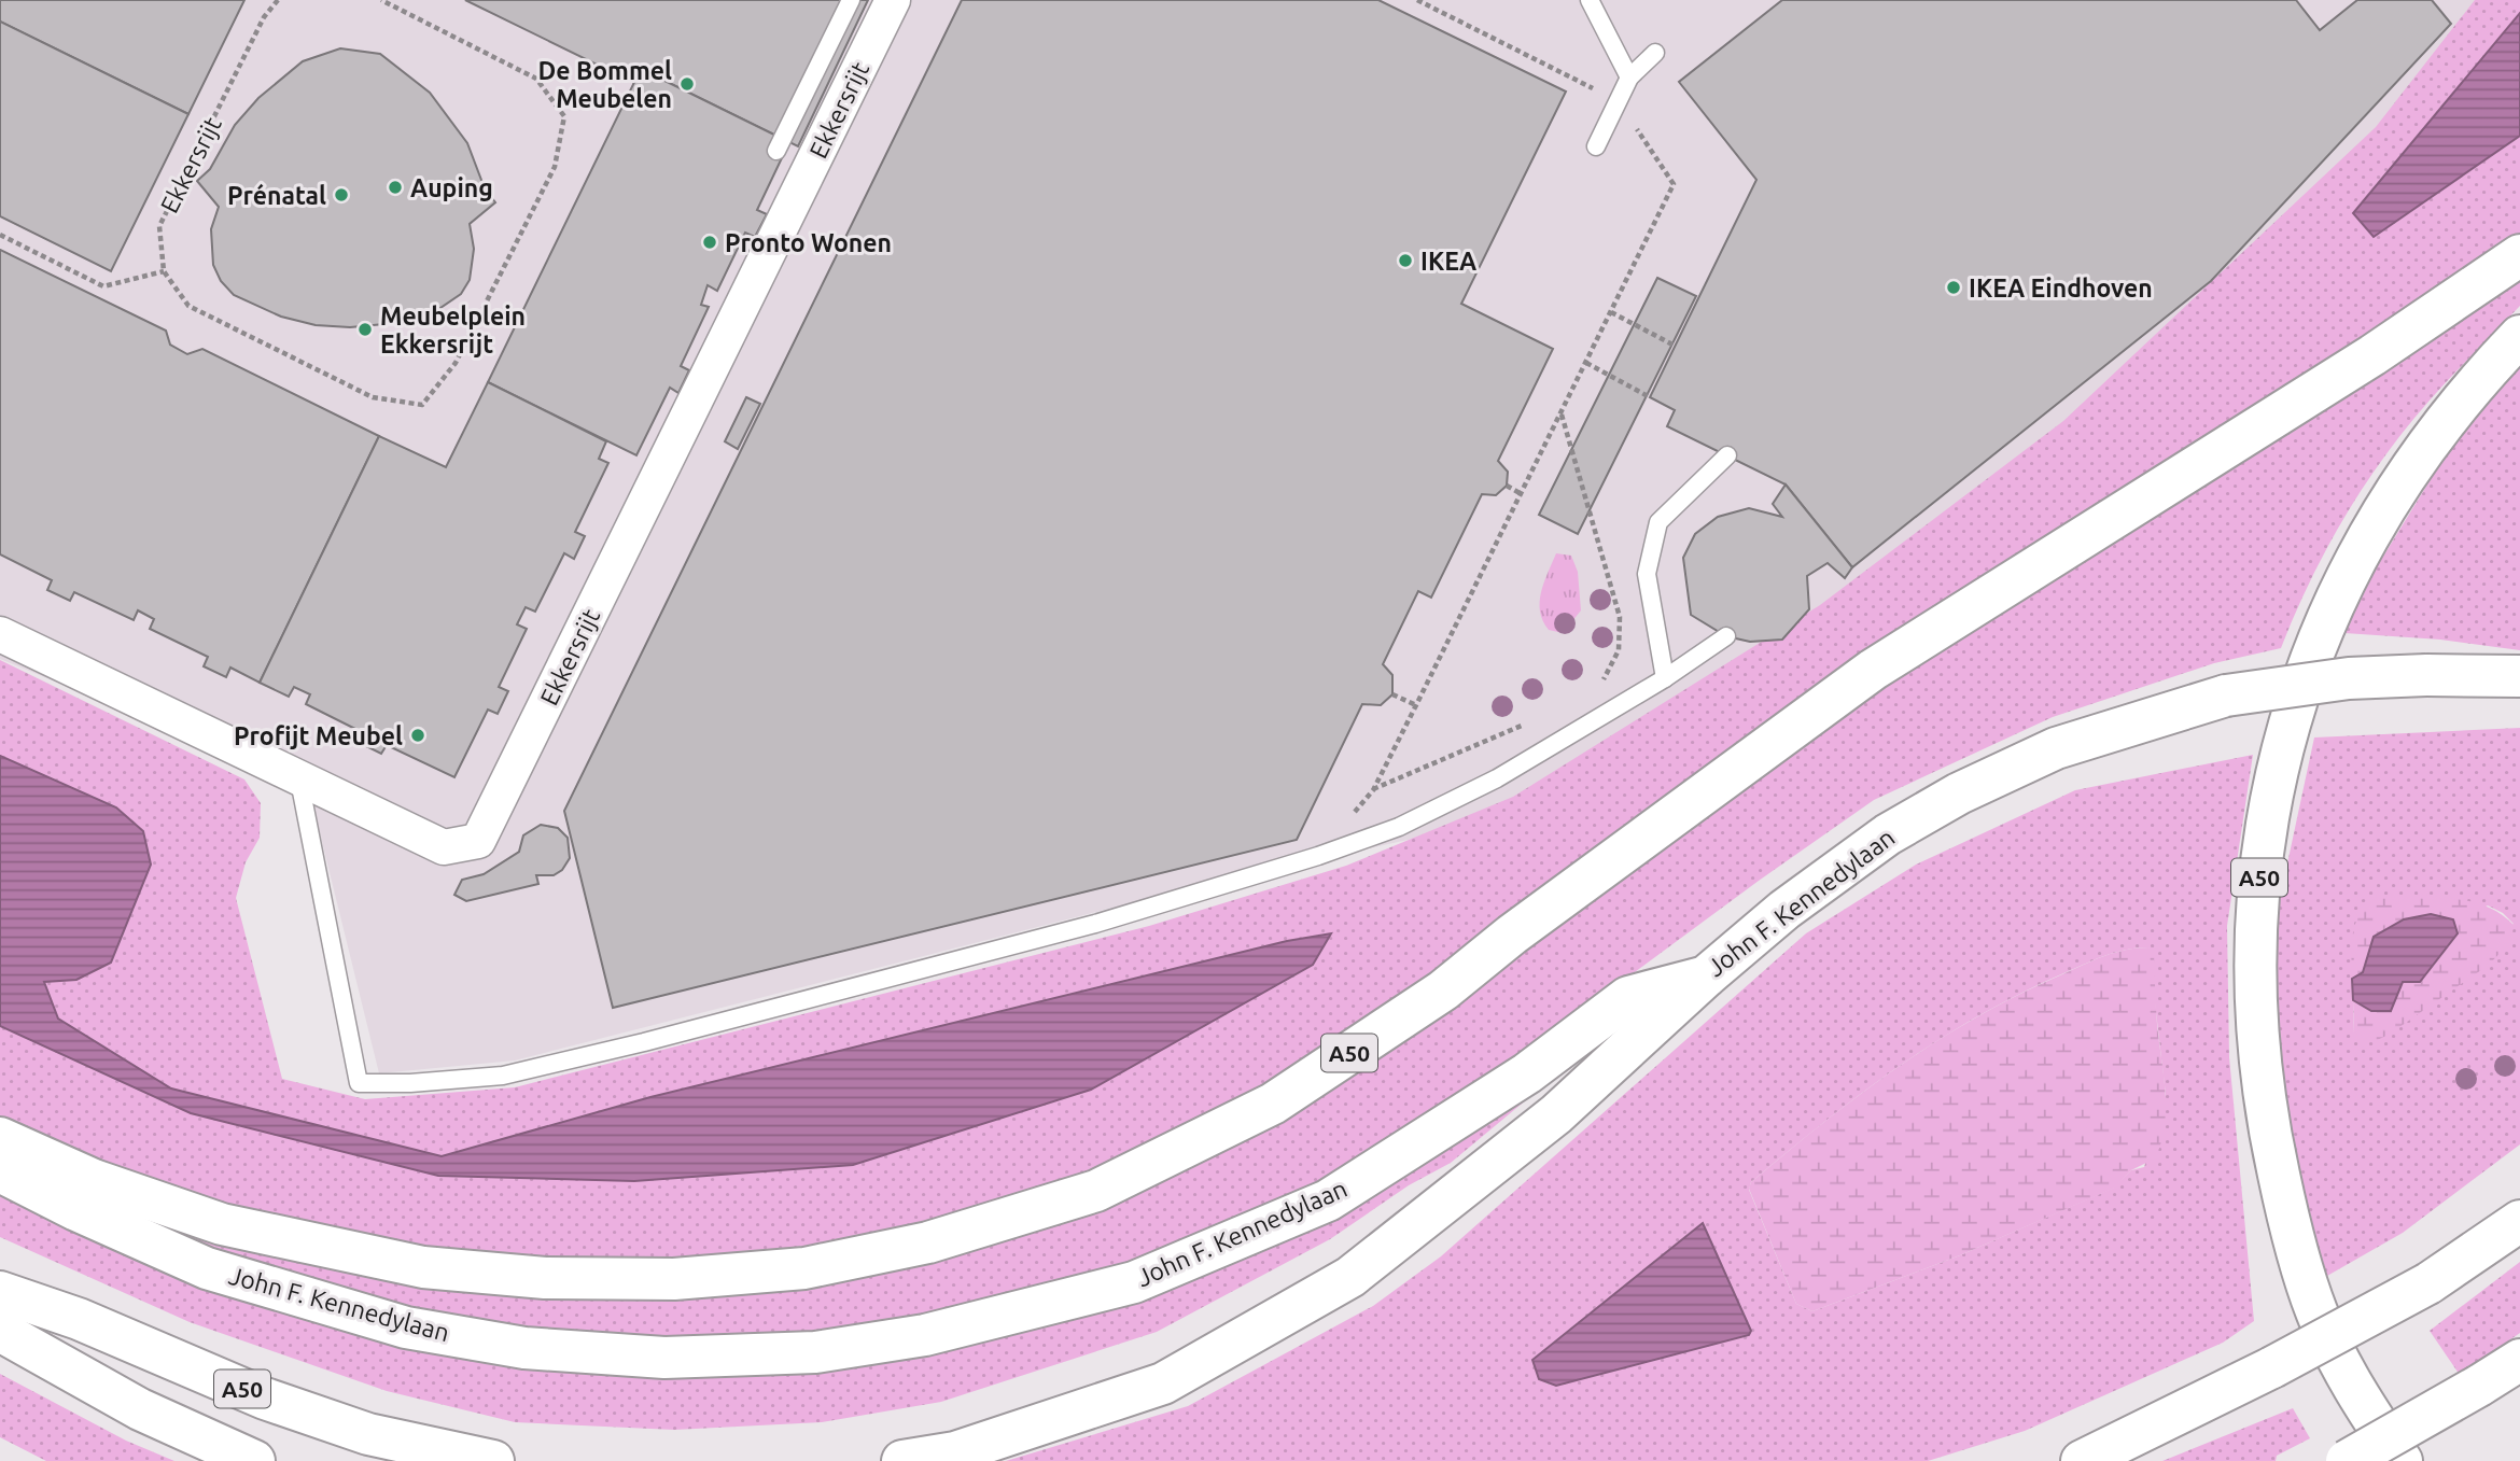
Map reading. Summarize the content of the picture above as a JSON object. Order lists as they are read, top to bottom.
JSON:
{
  "streets": {
    "highway": ["A50", "John F. Kennedylaan"],
    "street": ["Ekkersrijt"]
  },
  "places": [
    "De Bommel Meubelen",
    "Auping",
    "Prénatal",
    "Pronto Wonen",
    "IKEA",
    "IKEA Eindhoven",
    "Meubelplein Ekkersrijt",
    "Profijt Meubel"
  ]
}
